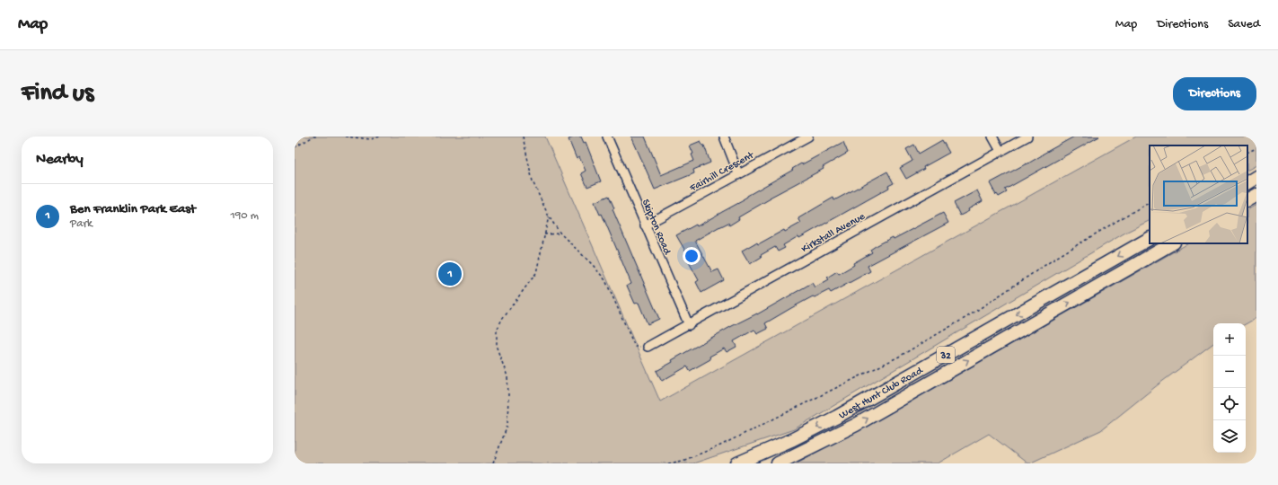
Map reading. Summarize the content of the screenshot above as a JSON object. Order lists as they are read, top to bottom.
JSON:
{
  "streets": {
    "main road": ["32", "West Hunt Club Road"],
    "street": ["Fairhill Crescent", "Skipton Road", "Kirkstall Avenue"]
  },
  "crossings": [
    ["Fairhill Crescent", "Skipton Road"],
    ["Skipton Road", "Kirkstall Avenue"]
  ],
  "page": {
    "header": "Map",
    "nav": ["Map", "Directions", "Saved"],
    "buttons": "Directions",
    "title": "Find us",
    "heading": "Nearby",
    "list": [
      {
        "mark": "1",
        "name": "Ben Franklin Park East",
        "note": "Park",
        "value": "190 m"
      }
    ],
    "pins": "1",
    "map_buttons": ["+", "−"]
  }
}
